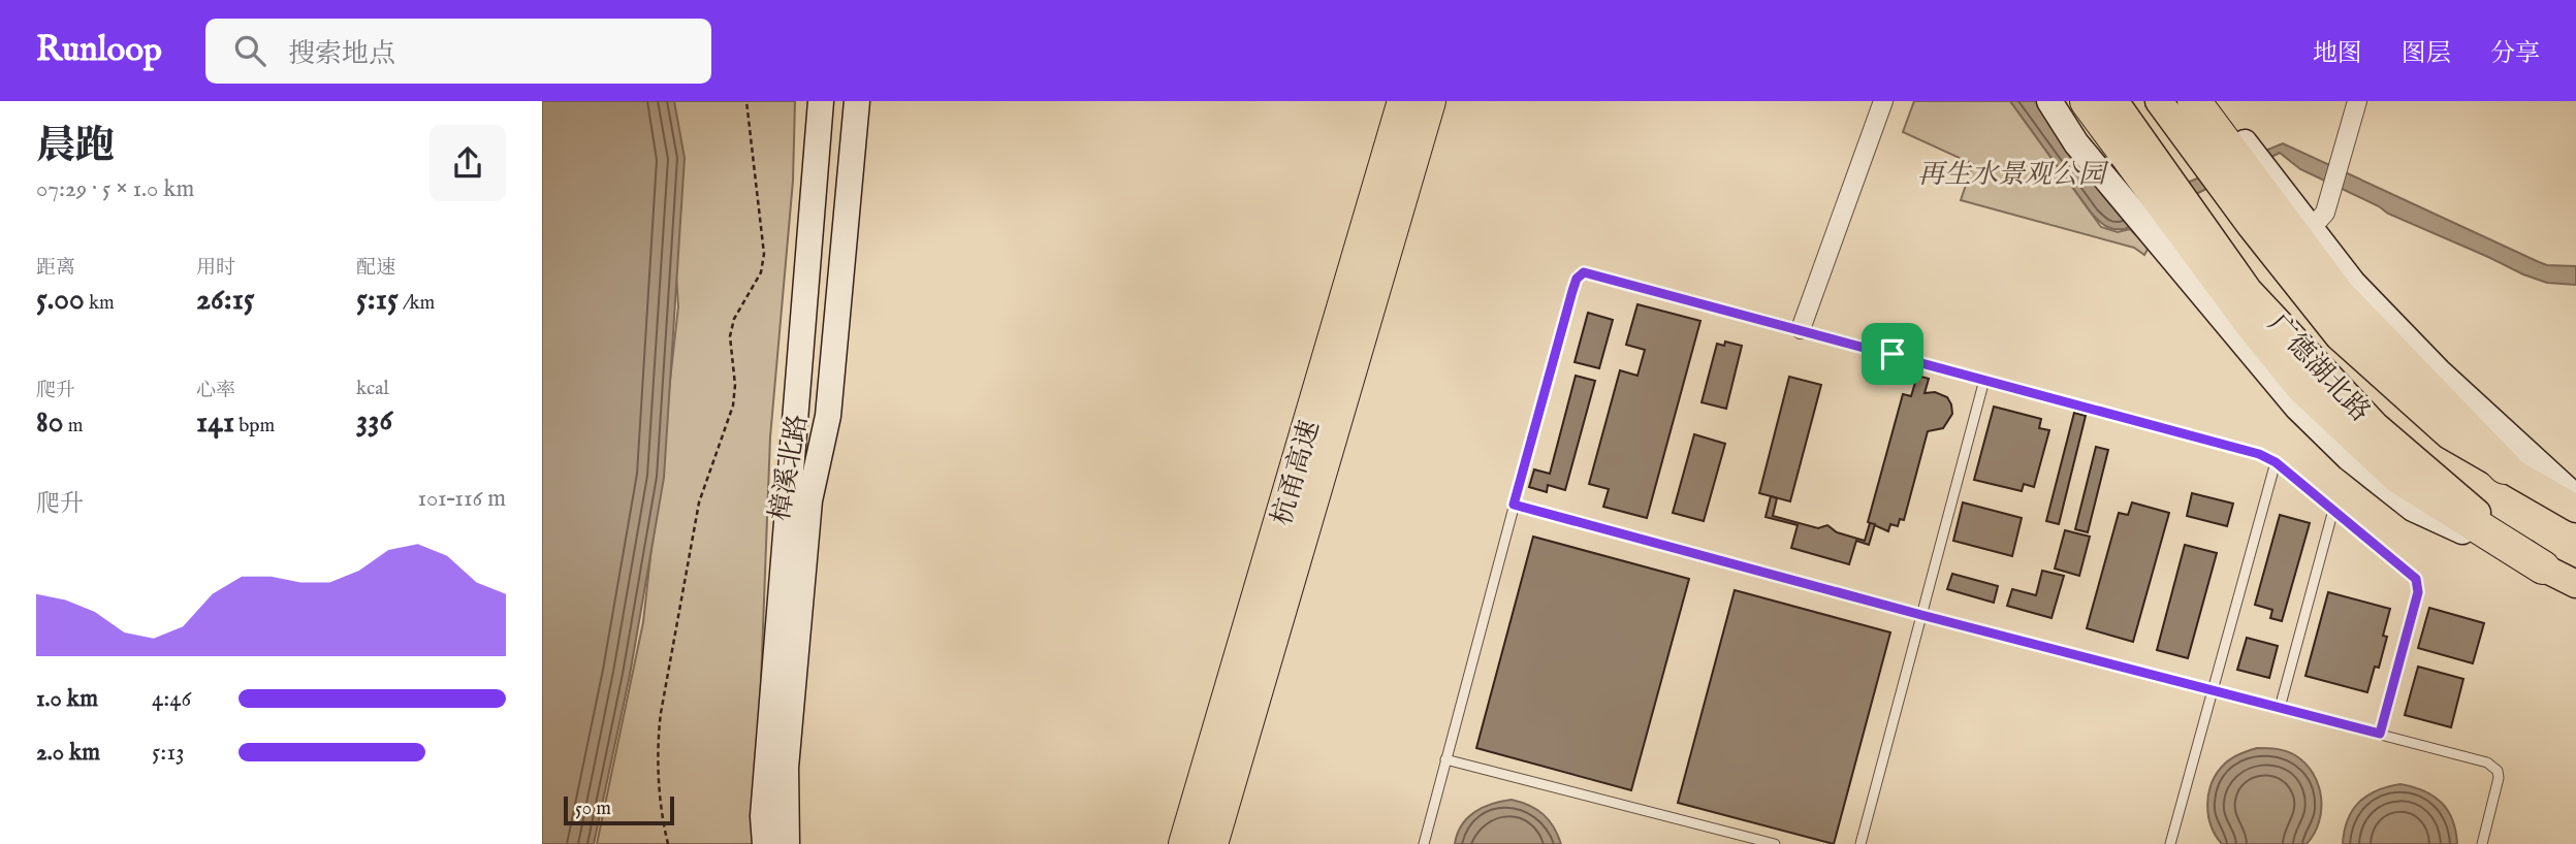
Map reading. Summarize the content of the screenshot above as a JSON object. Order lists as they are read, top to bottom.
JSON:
{
  "streets": {
    "highway": ["杭甬高速"],
    "main road": ["广德湖北路"],
    "street": ["樟溪北路"]
  },
  "parks": ["再生水景观公园"],
  "scale_bar": "50 m",
  "page": {
    "header": "Runloop",
    "search": "搜索地点",
    "nav": ["地图", "图层", "分享"],
    "heading": ["晨跑", "07:29 · 5 × 1.0 km"],
    "stats": [
      ["距离", "5.00 km"],
      ["用时", "26:15"],
      ["配速", "5:15 /km"],
      ["爬升", "80 m"],
      ["心率", "141 bpm"],
      ["kcal", "336"]
    ],
    "chart": ["爬升", "101–116 m"],
    "list": [
      {
        "name": "1.0 km",
        "note": "4:46"
      },
      {
        "name": "2.0 km",
        "note": "5:13"
      }
    ],
    "scale": "50 m"
  }
}
